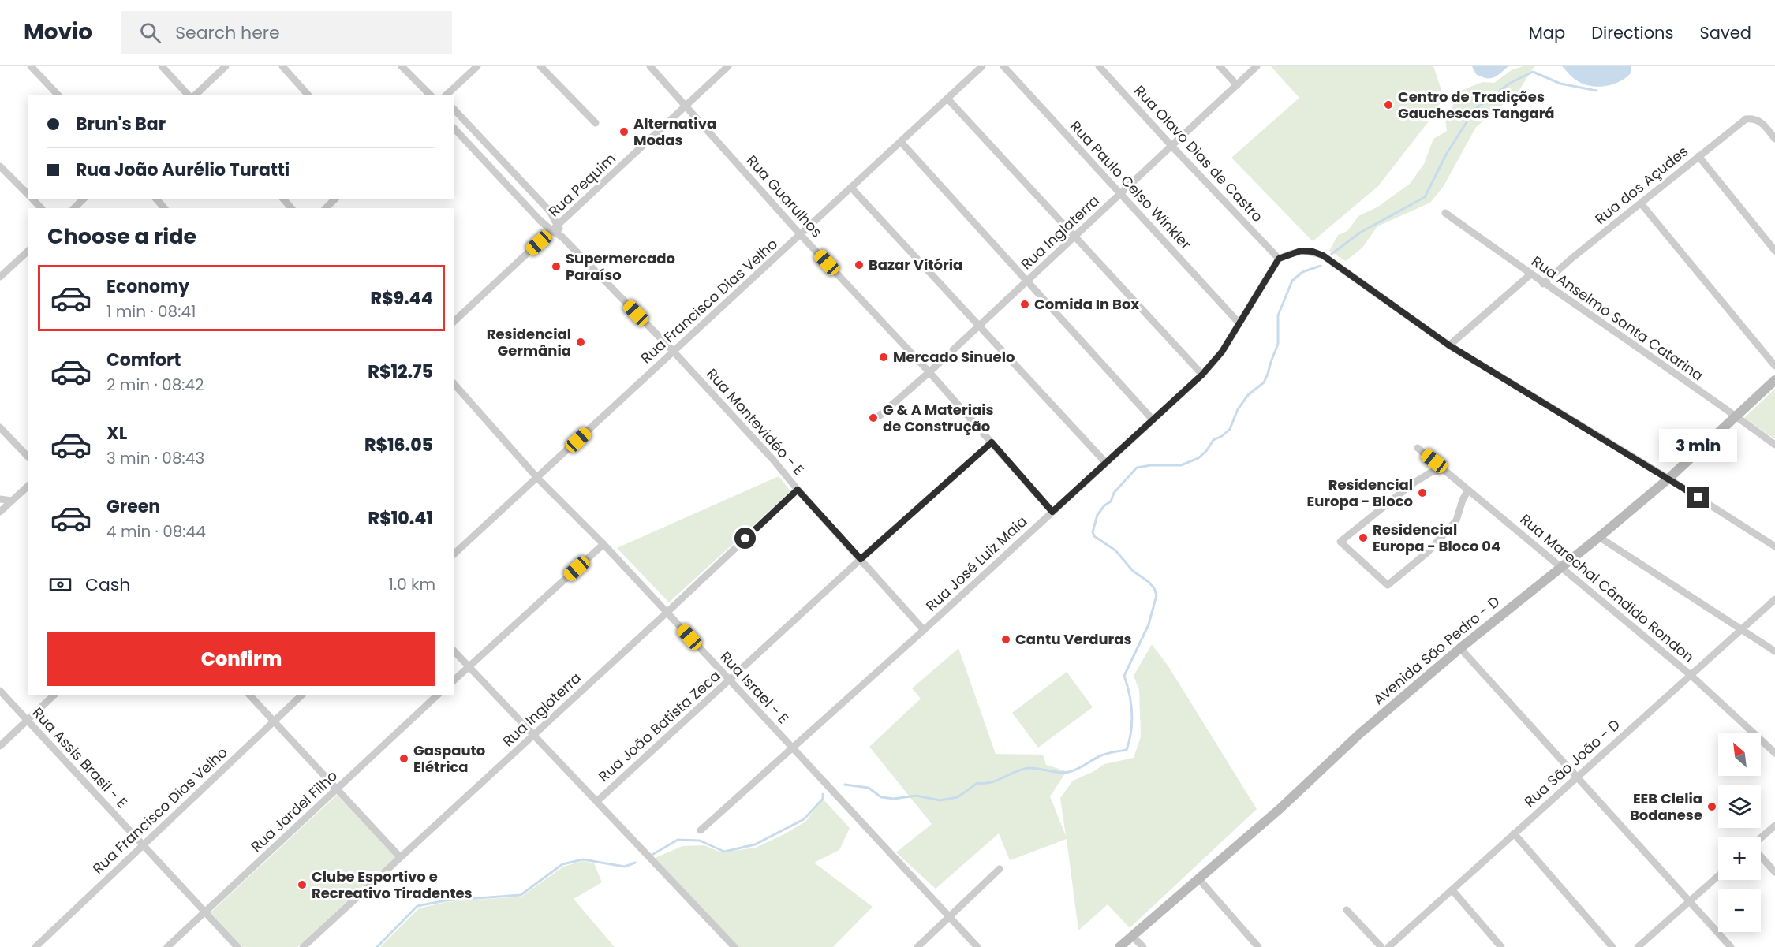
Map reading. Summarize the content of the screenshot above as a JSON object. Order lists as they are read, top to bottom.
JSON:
{
  "streets": {
    "street": [
      "Rua Olavo Dias de Castro",
      "Rua Pequim",
      "Rua Paulo Celso Winkler",
      "Rua dos Açudes",
      "Rua Guarulhos",
      "Rua Inglaterra",
      "Rua Francisco Dias Velho",
      "Rua Anselmo Santa Catarina",
      "Rua Montevidéo - E",
      "Rua José Luiz Maia",
      "Rua Marechal Cândido Rondon",
      "Avenida São Pedro - D",
      "Rua Israel - E",
      "Rua João Batista Zeca",
      "Rua Assis Brasil - E",
      "Rua São João - D",
      "Rua Jardel Filho"
    ]
  },
  "crossings": [
    ["Rua Olavo Dias de Castro", "Rua Inglaterra"],
    ["Rua Olavo Dias de Castro", "Rua José Luiz Maia"],
    ["Rua Pequim", "Rua Guarulhos"],
    ["Rua Pequim", "Rua Montevidéo - E"],
    ["Rua Paulo Celso Winkler", "Rua Inglaterra"],
    ["Rua Paulo Celso Winkler", "Rua José Luiz Maia"],
    ["Rua dos Açudes", "Rua Anselmo Santa Catarina"],
    ["Rua Guarulhos", "Rua Inglaterra"],
    ["Rua Guarulhos", "Rua Francisco Dias Velho"],
    ["Rua Guarulhos", "Rua José Luiz Maia"],
    ["Rua Guarulhos", "Rua João Batista Zeca"],
    ["Rua Inglaterra", "Rua Montevidéo - E"],
    ["Rua Inglaterra", "Rua Israel - E"],
    ["Rua Francisco Dias Velho", "Rua Montevidéo - E"],
    ["Rua Francisco Dias Velho", "Rua Israel - E"],
    ["Rua Francisco Dias Velho", "Rua Assis Brasil - E"],
    ["Rua Anselmo Santa Catarina", "Avenida São Pedro - D"],
    ["Rua Montevidéo - E", "Rua José Luiz Maia"],
    ["Rua Montevidéo - E", "Rua João Batista Zeca"],
    ["Rua José Luiz Maia", "Rua Israel - E"],
    ["Rua Marechal Cândido Rondon", "Avenida São Pedro - D"],
    ["Rua Marechal Cândido Rondon", "Rua São João - D"],
    ["Rua Israel - E", "Rua João Batista Zeca"],
    ["Rua Assis Brasil - E", "Rua Jardel Filho"]
  ],
  "places": [
    "Centro de Tradições Gauchescas Tangará",
    "Alternativa Modas",
    "Bazar Vitória",
    "Supermercado Paraíso",
    "Comida In Box",
    "Residencial Germânia",
    "Mercado Sinuelo",
    "G & A Materiais de Construção",
    "Residencial Europa - Bloco",
    "Residencial Europa - Bloco 04",
    "Cantu Verduras",
    "Gaspauto Elétrica",
    "EEB Clelia Bodanese",
    "Clube Esportivo e Recreativo Tiradentes"
  ],
  "north": "top left",
  "page": {
    "header": "Movio",
    "search": "Search here",
    "nav": ["Map", "Directions", "Saved"],
    "banner": ["Brun's Bar", "Rua João Aurélio Turatti"],
    "heading": "Choose a ride",
    "list": [
      {
        "name": "Economy",
        "note": "1 min · 08:41",
        "value": "R$9.44"
      },
      {
        "name": "Comfort",
        "note": "2 min · 08:42",
        "value": "R$12.75"
      },
      {
        "name": "XL",
        "note": "3 min · 08:43",
        "value": "R$16.05"
      },
      {
        "name": "Green",
        "note": "4 min · 08:44",
        "value": "R$10.41"
      }
    ],
    "bubble": "3 min",
    "pay": ["Cash", "1.0 km"],
    "buttons": "Confirm",
    "map_buttons": ["+", "−"]
  }
}
